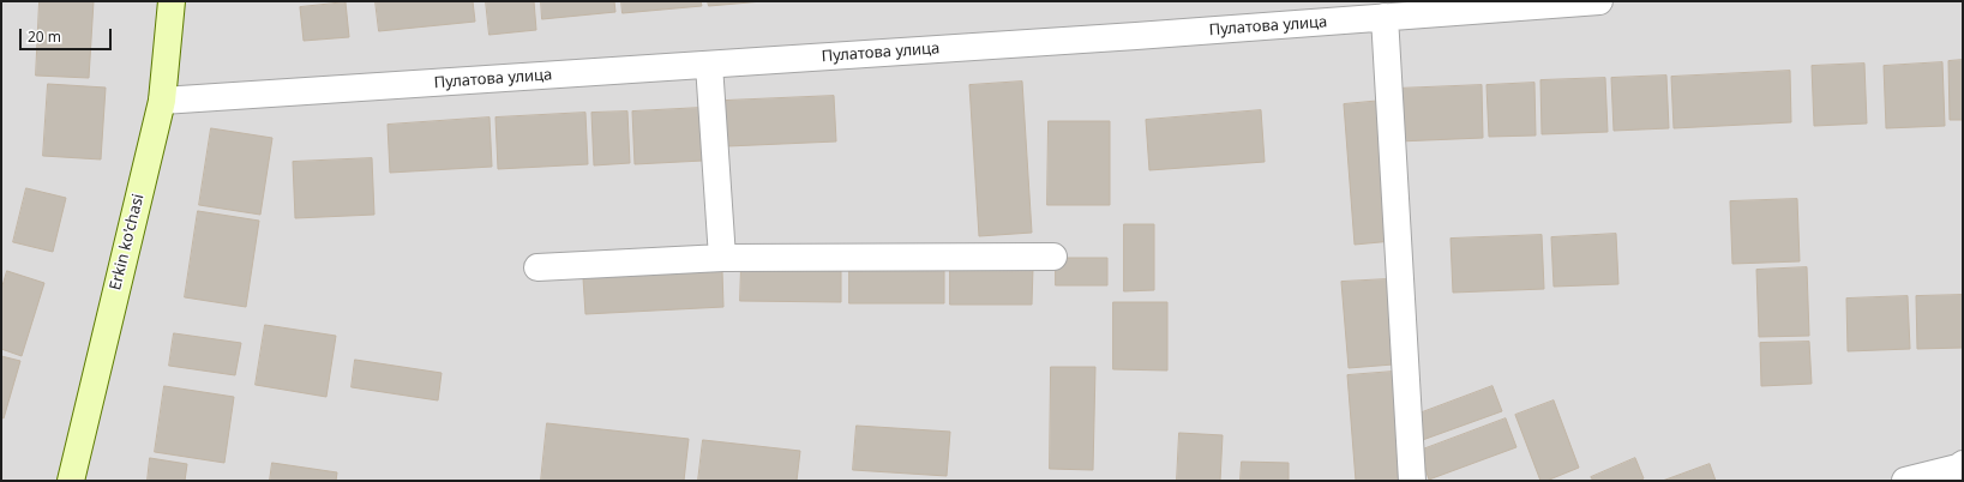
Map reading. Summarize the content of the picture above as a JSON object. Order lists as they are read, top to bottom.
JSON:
{
  "streets": {
    "main road": ["Erkin ko'chasi"],
    "street": ["Пулатова улица"]
  },
  "crossings": [
    ["Пулатова улица", "Erkin ko'chasi"]
  ],
  "scale_bar": "20 m"
}
